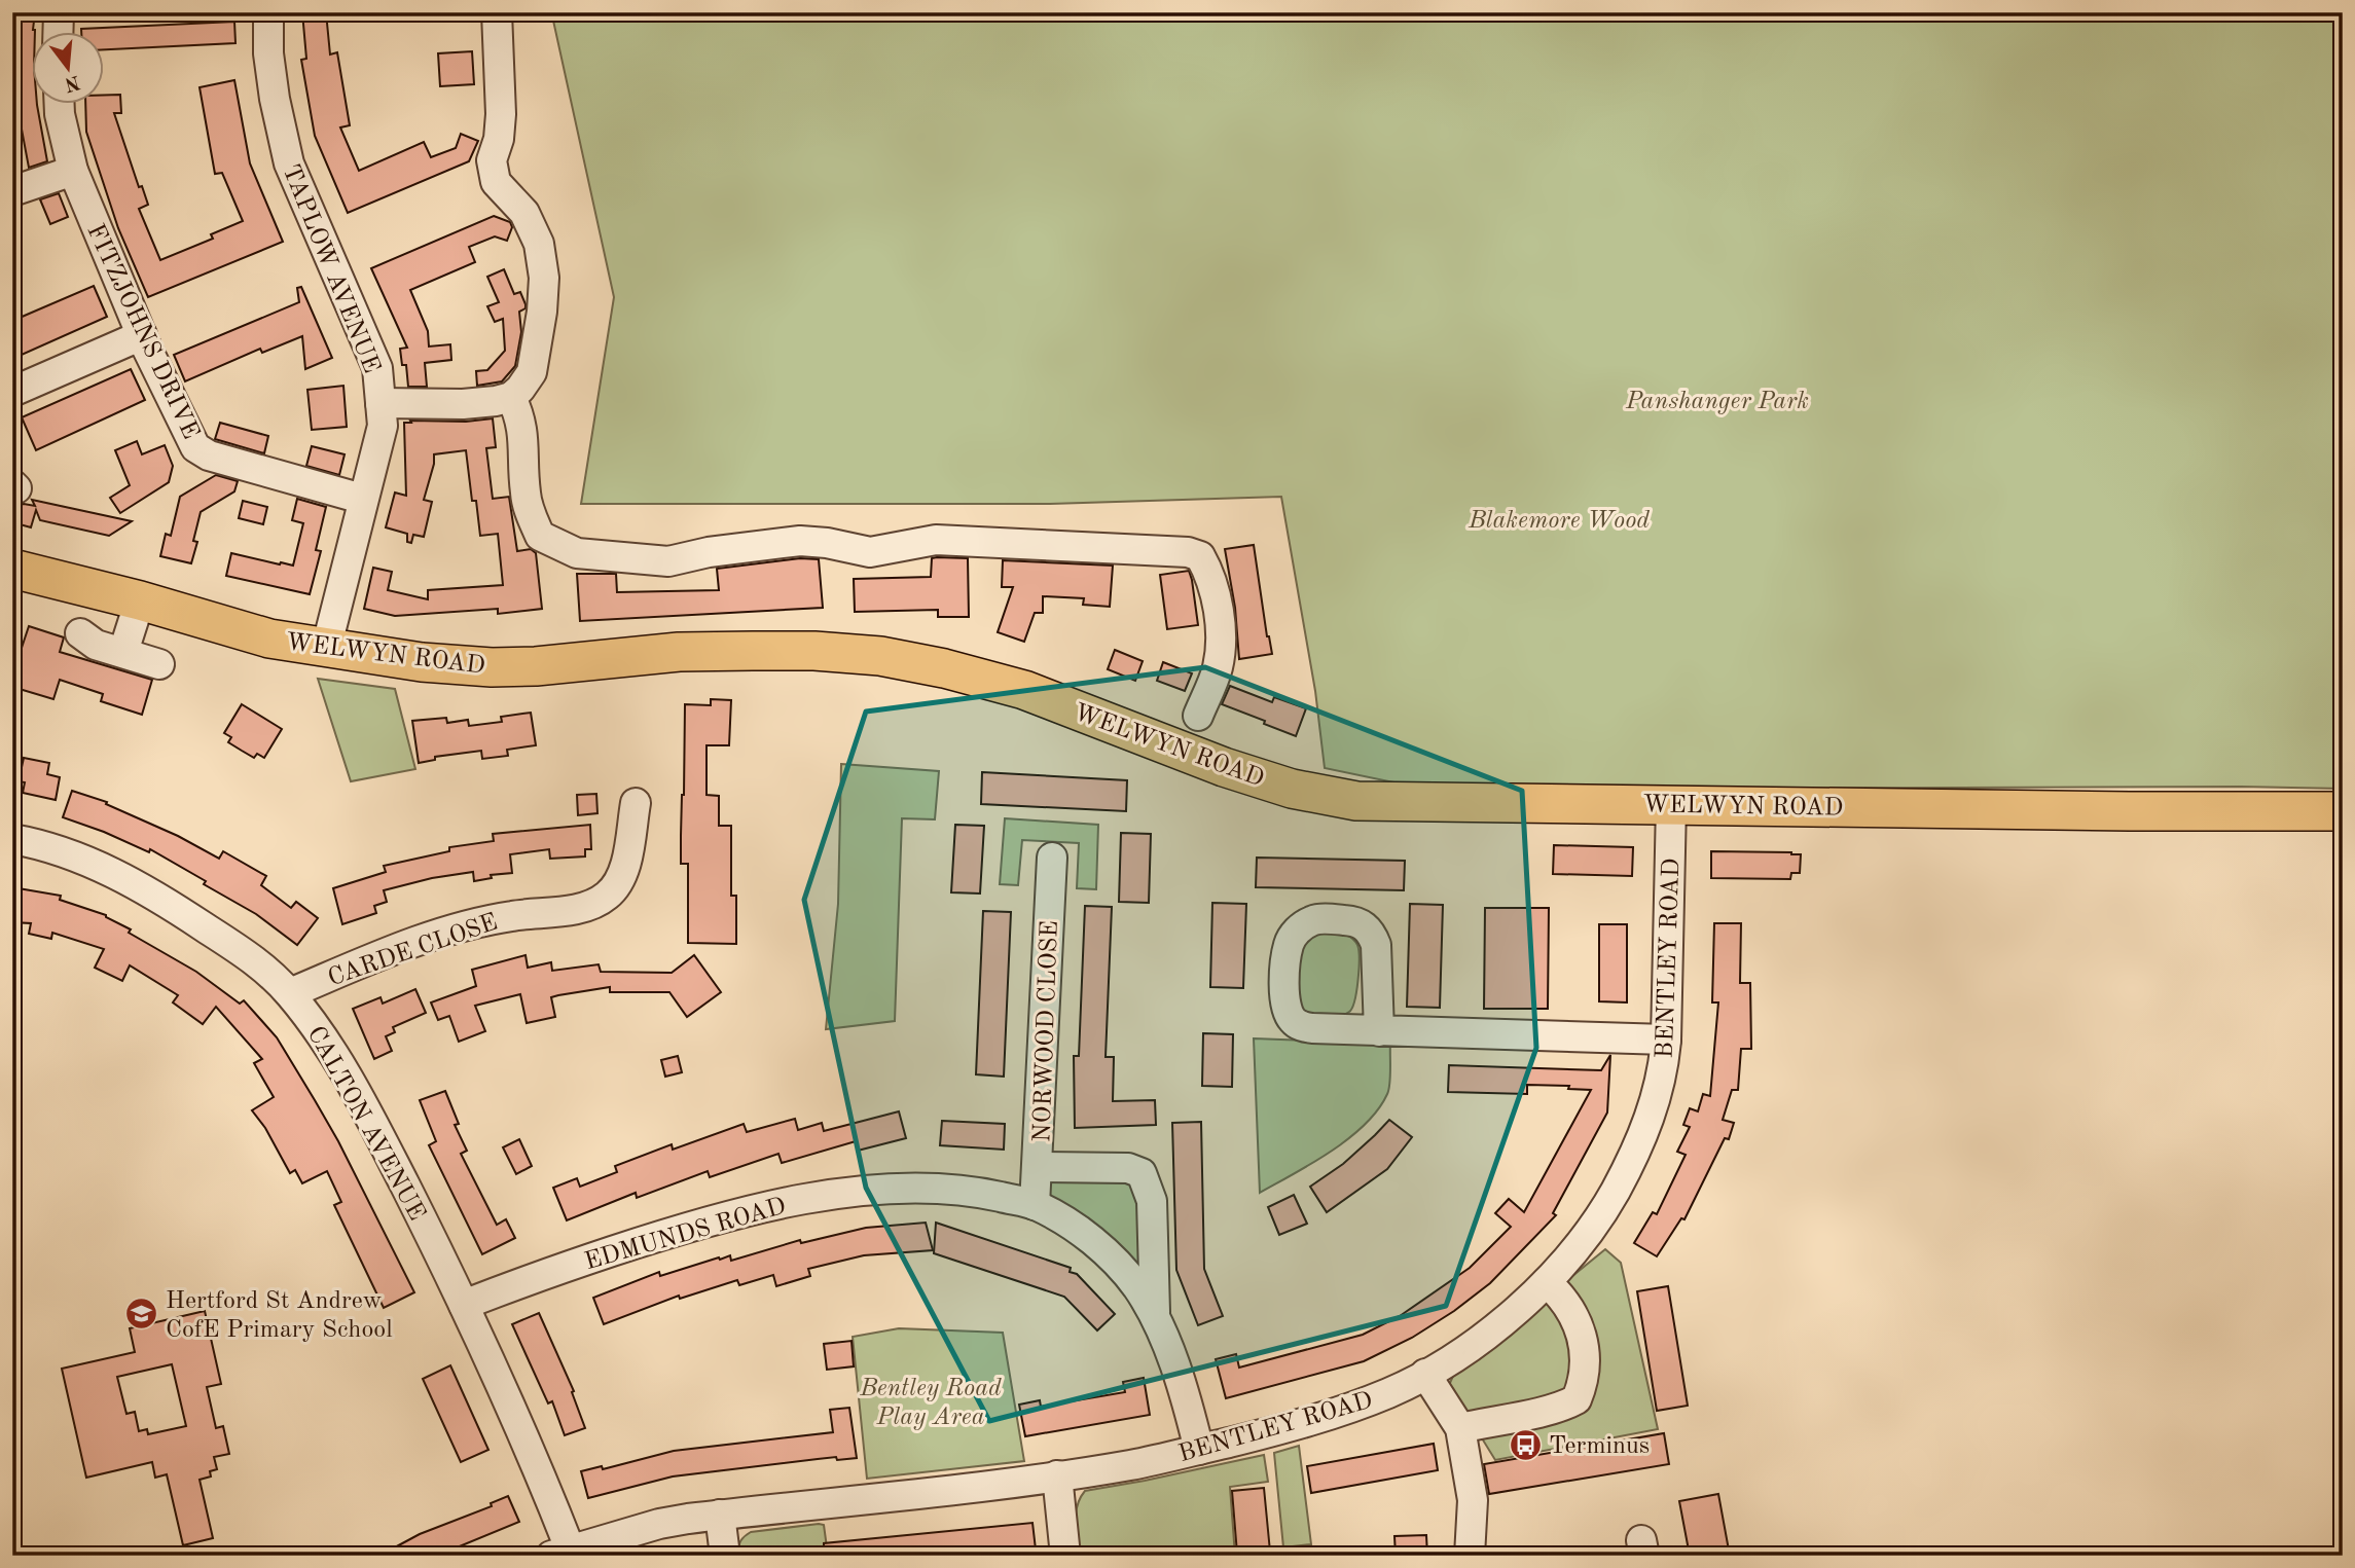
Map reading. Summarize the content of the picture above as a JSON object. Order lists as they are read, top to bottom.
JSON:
{
  "streets": {
    "main road": ["WELWYN ROAD"],
    "street": [
      "TAPLOW AVENUE",
      "FITZJOHNS DRIVE",
      "CARDE CLOSE",
      "BENTLEY ROAD",
      "NORWOOD CLOSE",
      "CALTON AVENUE",
      "EDMUNDS ROAD"
    ]
  },
  "crossings": [
    ["TAPLOW AVENUE", "FITZJOHNS DRIVE"],
    ["TAPLOW AVENUE", "WELWYN ROAD"],
    ["WELWYN ROAD", "BENTLEY ROAD"],
    ["CARDE CLOSE", "CALTON AVENUE"],
    ["BENTLEY ROAD", "CALTON AVENUE"],
    ["BENTLEY ROAD", "EDMUNDS ROAD"],
    ["NORWOOD CLOSE", "EDMUNDS ROAD"],
    ["CALTON AVENUE", "EDMUNDS ROAD"]
  ],
  "parks": ["Panshanger Park", "Blakemore Wood", "Bentley Road Play Area"],
  "places": {
    "school or university": ["Hertford St Andrew CofE Primary School"],
    "bus stop": ["Terminus"]
  },
  "north": "bottom"
}
